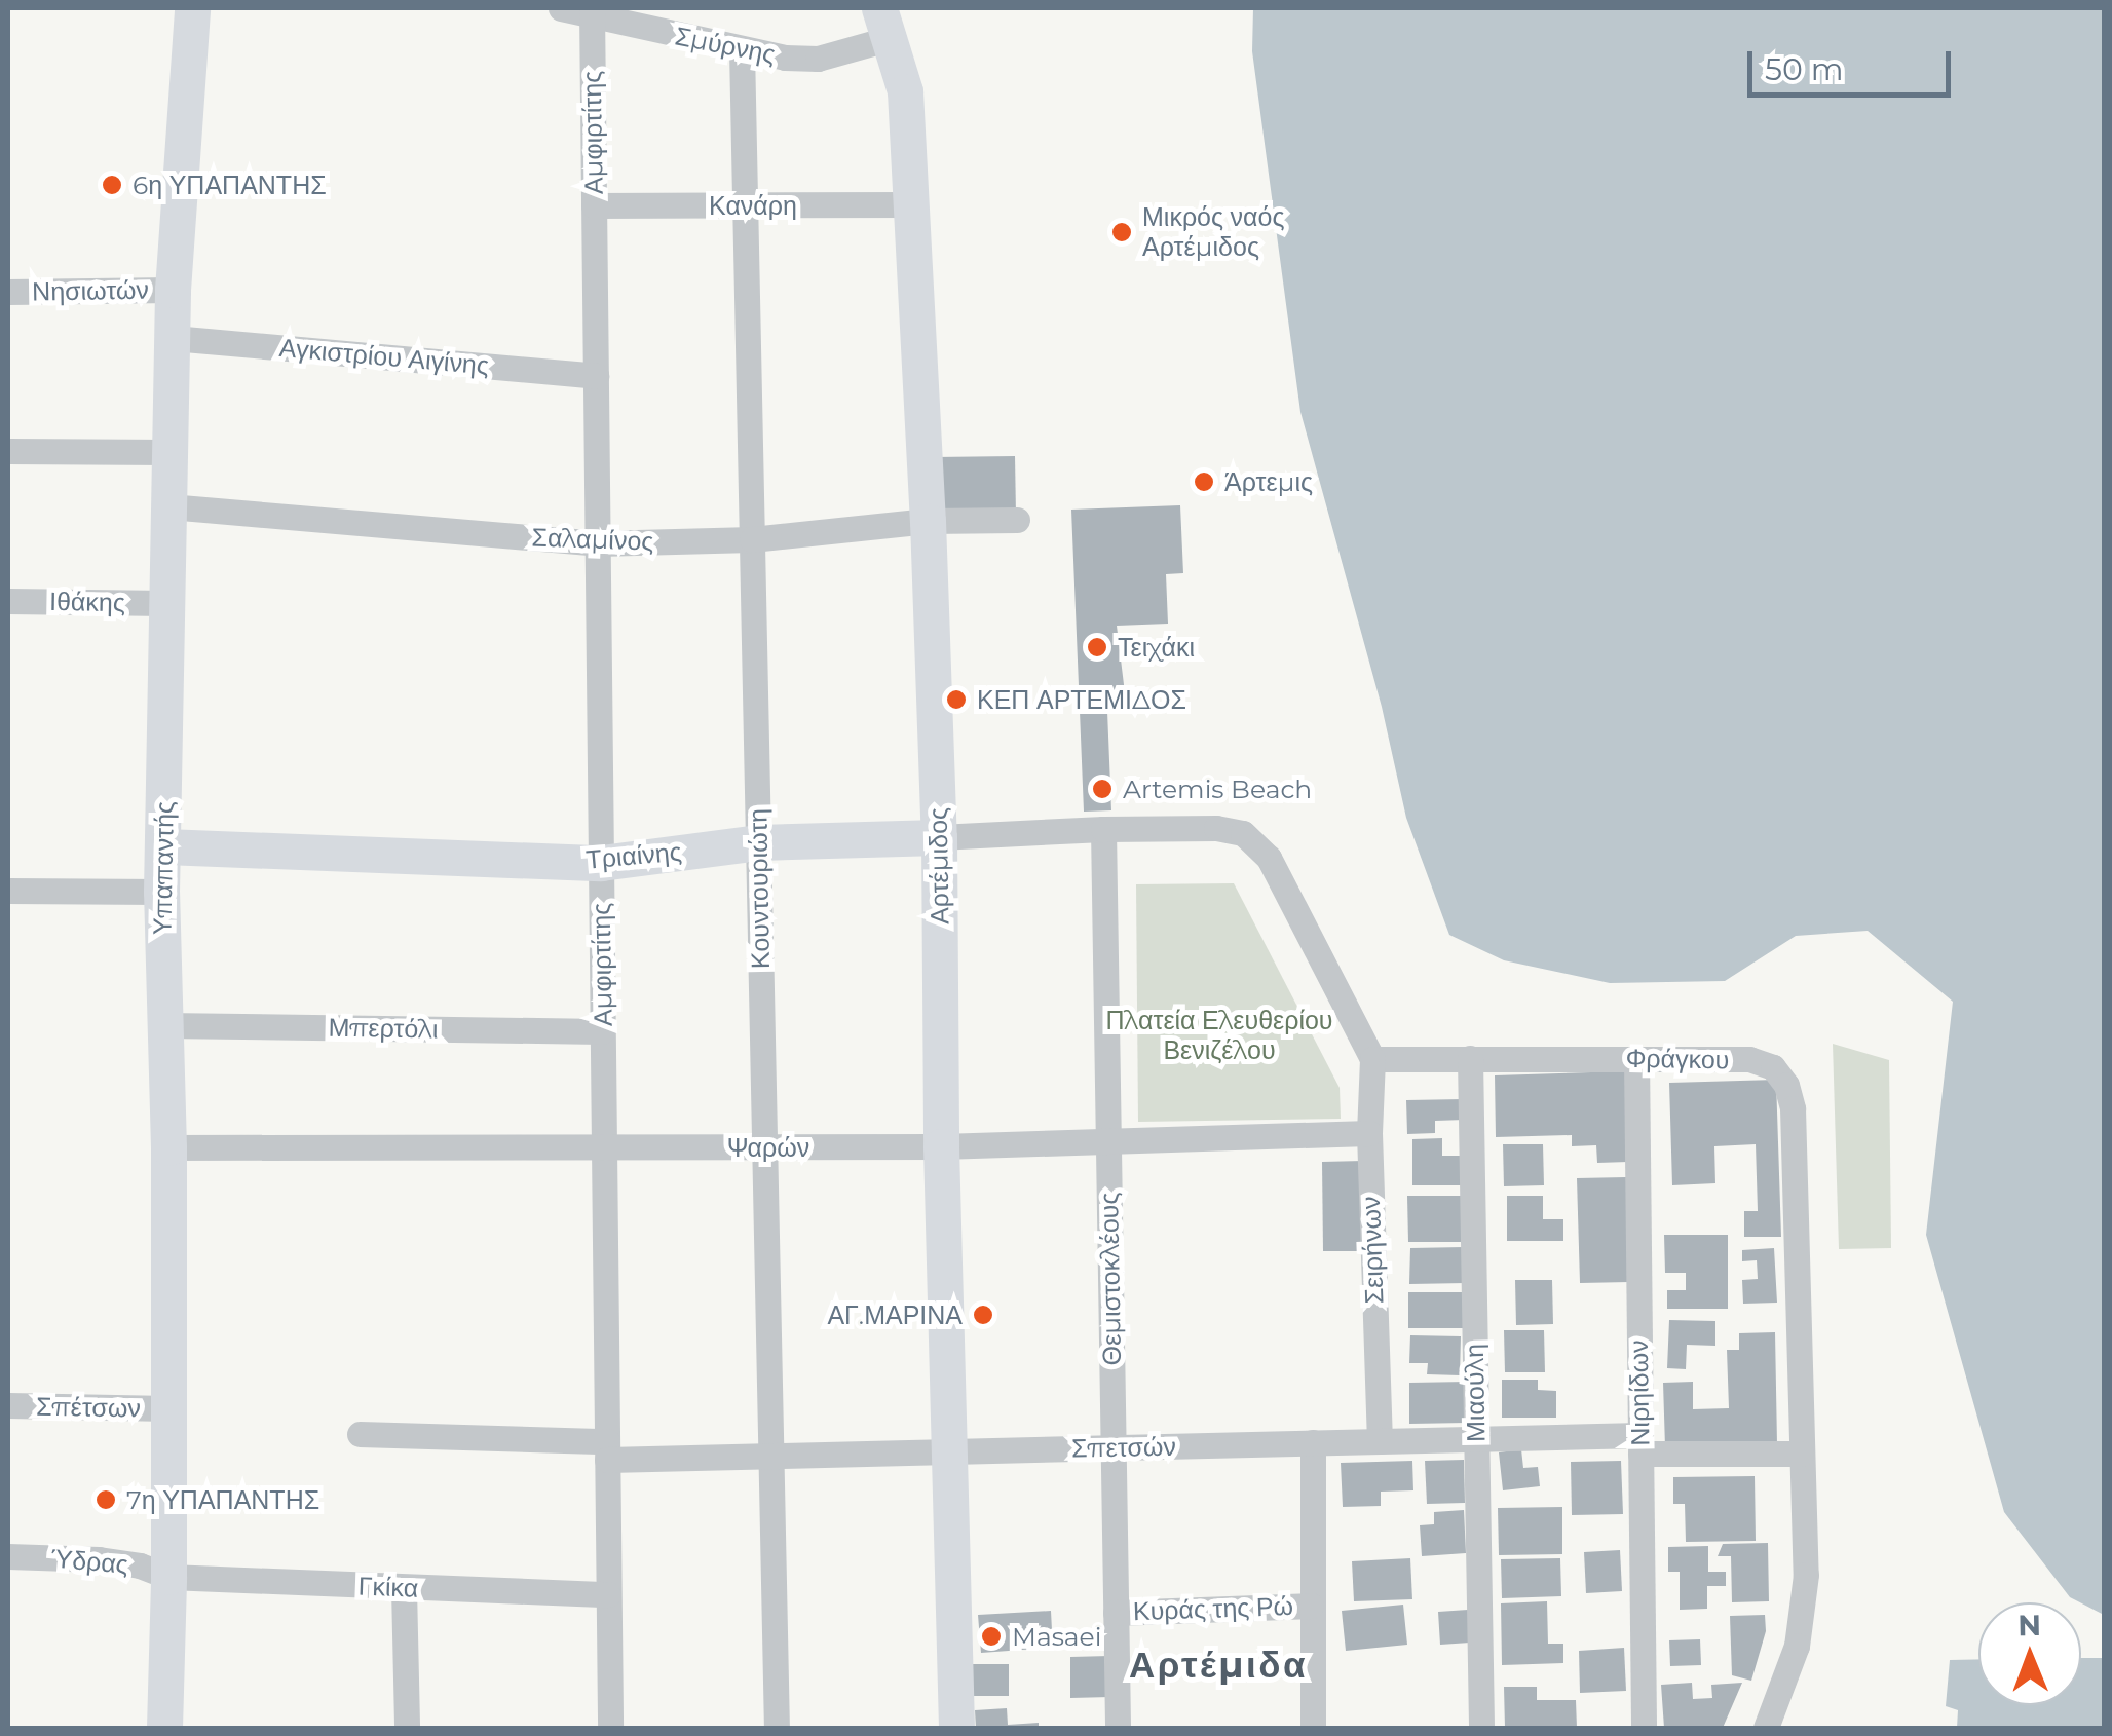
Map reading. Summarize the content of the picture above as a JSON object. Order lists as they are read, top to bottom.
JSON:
{
  "streets": {
    "street": [
      "Σμύρνης",
      "Αμφιρτίτης",
      "Κανάρη",
      "Νησιωτών",
      "Αγκιστρίου Αιγίνης",
      "Σαλαμίνος",
      "Ιθάκης",
      "Τριαίνης",
      "Αρτέμιδος",
      "Υπαπαντής",
      "Κουντουριώτη",
      "Μπερτόλι",
      "Φράγκου",
      "Ψαρών",
      "Σειρήνων",
      "Θεμιστοκλέους",
      "Μιαούλη",
      "Νιρηίδων",
      "Σπέτσων",
      "Σπετσών",
      "Ύδρας",
      "Γκίκα",
      "Κυράς της Ρώ"
    ]
  },
  "crossings": [
    ["Σμύρνης", "Αμφιρτίτης"],
    ["Σμύρνης", "Αρτέμιδος"],
    ["Σμύρνης", "Κουντουριώτη"],
    ["Αμφιρτίτης", "Κανάρη"],
    ["Αμφιρτίτης", "Αγκιστρίου Αιγίνης"],
    ["Αμφιρτίτης", "Σαλαμίνος"],
    ["Αμφιρτίτης", "Τριαίνης"],
    ["Αμφιρτίτης", "Μπερτόλι"],
    ["Αμφιρτίτης", "Ψαρών"],
    ["Αμφιρτίτης", "Σπετσών"],
    ["Αμφιρτίτης", "Γκίκα"],
    ["Κανάρη", "Αρτέμιδος"],
    ["Κανάρη", "Κουντουριώτη"],
    ["Νησιωτών", "Υπαπαντής"],
    ["Αγκιστρίου Αιγίνης", "Υπαπαντής"],
    ["Σαλαμίνος", "Αρτέμιδος"],
    ["Σαλαμίνος", "Υπαπαντής"],
    ["Σαλαμίνος", "Κουντουριώτη"],
    ["Ιθάκης", "Υπαπαντής"],
    ["Τριαίνης", "Αρτέμιδος"],
    ["Τριαίνης", "Υπαπαντής"],
    ["Τριαίνης", "Κουντουριώτη"],
    ["Τριαίνης", "Θεμιστοκλέους"],
    ["Αρτέμιδος", "Ψαρών"],
    ["Αρτέμιδος", "Σπετσών"],
    ["Υπαπαντής", "Μπερτόλι"],
    ["Υπαπαντής", "Ψαρών"],
    ["Υπαπαντής", "Σπέτσων"],
    ["Υπαπαντής", "Ύδρας"],
    ["Υπαπαντής", "Γκίκα"],
    ["Κουντουριώτη", "Ψαρών"],
    ["Κουντουριώτη", "Σπετσών"],
    ["Φράγκου", "Σειρήνων"],
    ["Φράγκου", "Μιαούλη"],
    ["Φράγκου", "Νιρηίδων"],
    ["Φράγκου", "Σπετσών"],
    ["Ψαρών", "Σειρήνων"],
    ["Ψαρών", "Θεμιστοκλέους"],
    ["Σειρήνων", "Σπετσών"],
    ["Θεμιστοκλέους", "Σπετσών"],
    ["Θεμιστοκλέους", "Κυράς της Ρώ"],
    ["Μιαούλη", "Σπετσών"],
    ["Νιρηίδων", "Σπετσών"],
    ["Ύδρας", "Γκίκα"]
  ],
  "districts": ["Αρτέμιδα"],
  "parks": ["Πλατεία Ελευθερίου Βενιζέλου"],
  "places": [
    "6η ΥΠΑΠΑΝΤΗΣ",
    "Μικρός ναός Αρτέμιδος",
    "Άρτεμις",
    "Τειχάκι",
    "ΚΕΠ ΑΡΤΕΜΙΔΟΣ",
    "Artemis Beach",
    "ΑΓ.ΜΑΡΙΝΑ",
    "7η ΥΠΑΠΑΝΤΗΣ",
    "Masaei"
  ],
  "scale_bar": "50 m",
  "north": "top"
}
